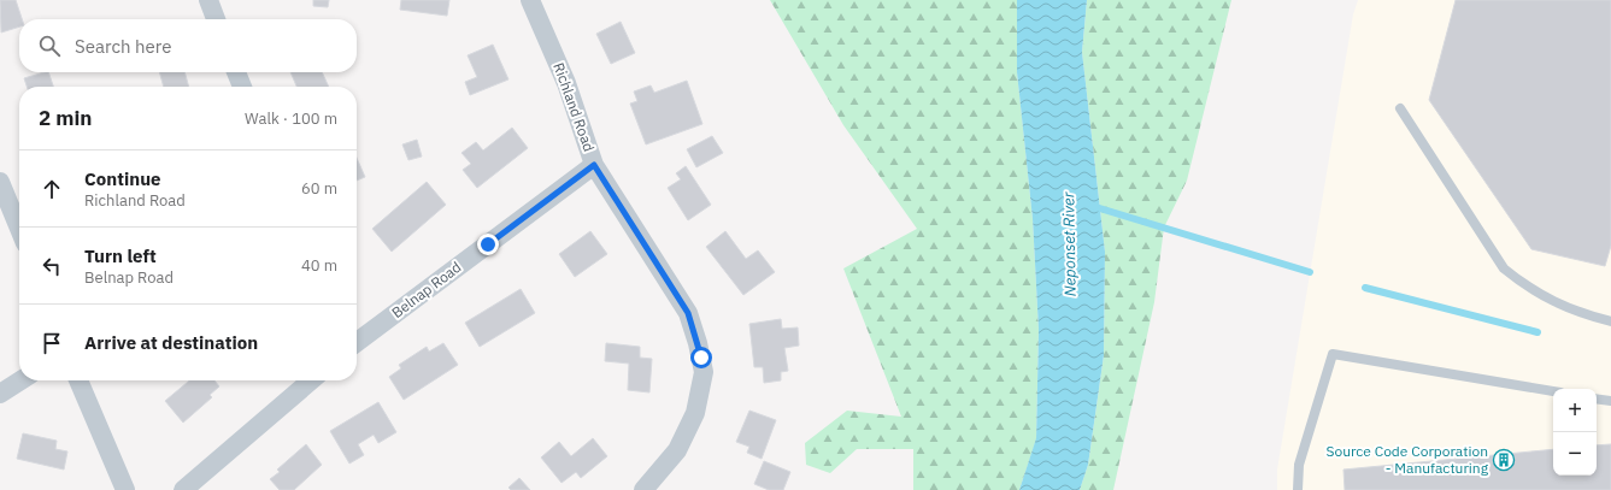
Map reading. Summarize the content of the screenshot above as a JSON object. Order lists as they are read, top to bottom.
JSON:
{
  "streets": {
    "street": ["Richland Road", "Belnap Road"]
  },
  "crossings": [
    ["Richland Road", "Belnap Road"]
  ],
  "water": ["Neponset River"],
  "places": {
    "building": ["Source Code Corporation - Manufacturing"]
  },
  "page": {
    "search": "Search here",
    "heading": ["2 min", "Walk · 100 m"],
    "list": [
      ["Continue", "Richland Road", "60 m"],
      ["Turn left", "Belnap Road", "40 m"],
      "Arrive at destination"
    ],
    "map_buttons": ["+", "−"]
  }
}
